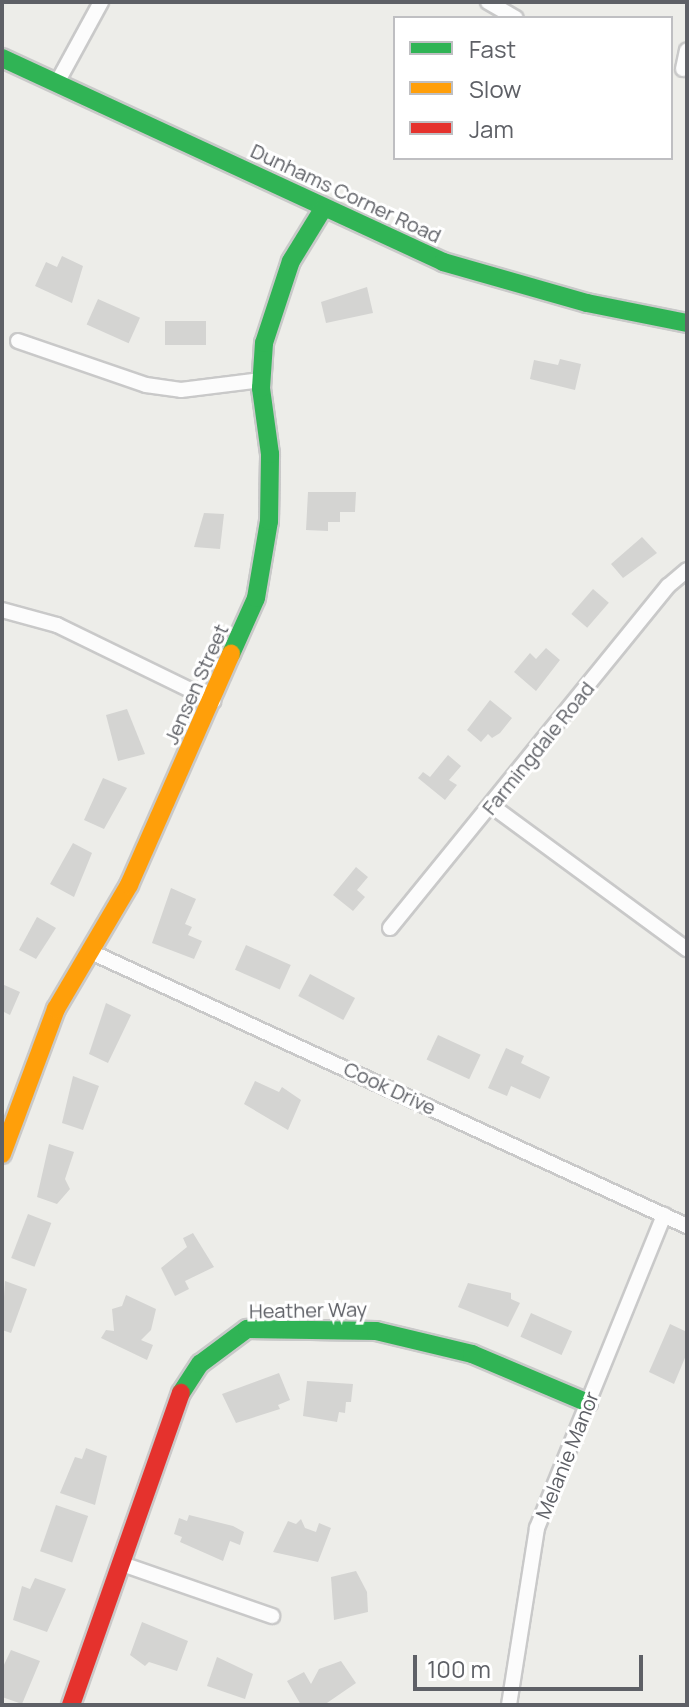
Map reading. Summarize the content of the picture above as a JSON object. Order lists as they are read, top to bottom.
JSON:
{
  "streets": {
    "street": [
      "Dunhams Corner Road",
      "Jensen Street",
      "Farmingdale Road",
      "Cook Drive",
      "Heather Way",
      "Melanie Manor"
    ]
  },
  "crossings": [
    ["Dunhams Corner Road", "Jensen Street"],
    ["Jensen Street", "Cook Drive"],
    ["Cook Drive", "Melanie Manor"],
    ["Heather Way", "Melanie Manor"]
  ],
  "legend": ["Fast", "Slow", "Jam"],
  "scale_bar": "100 m"
}
